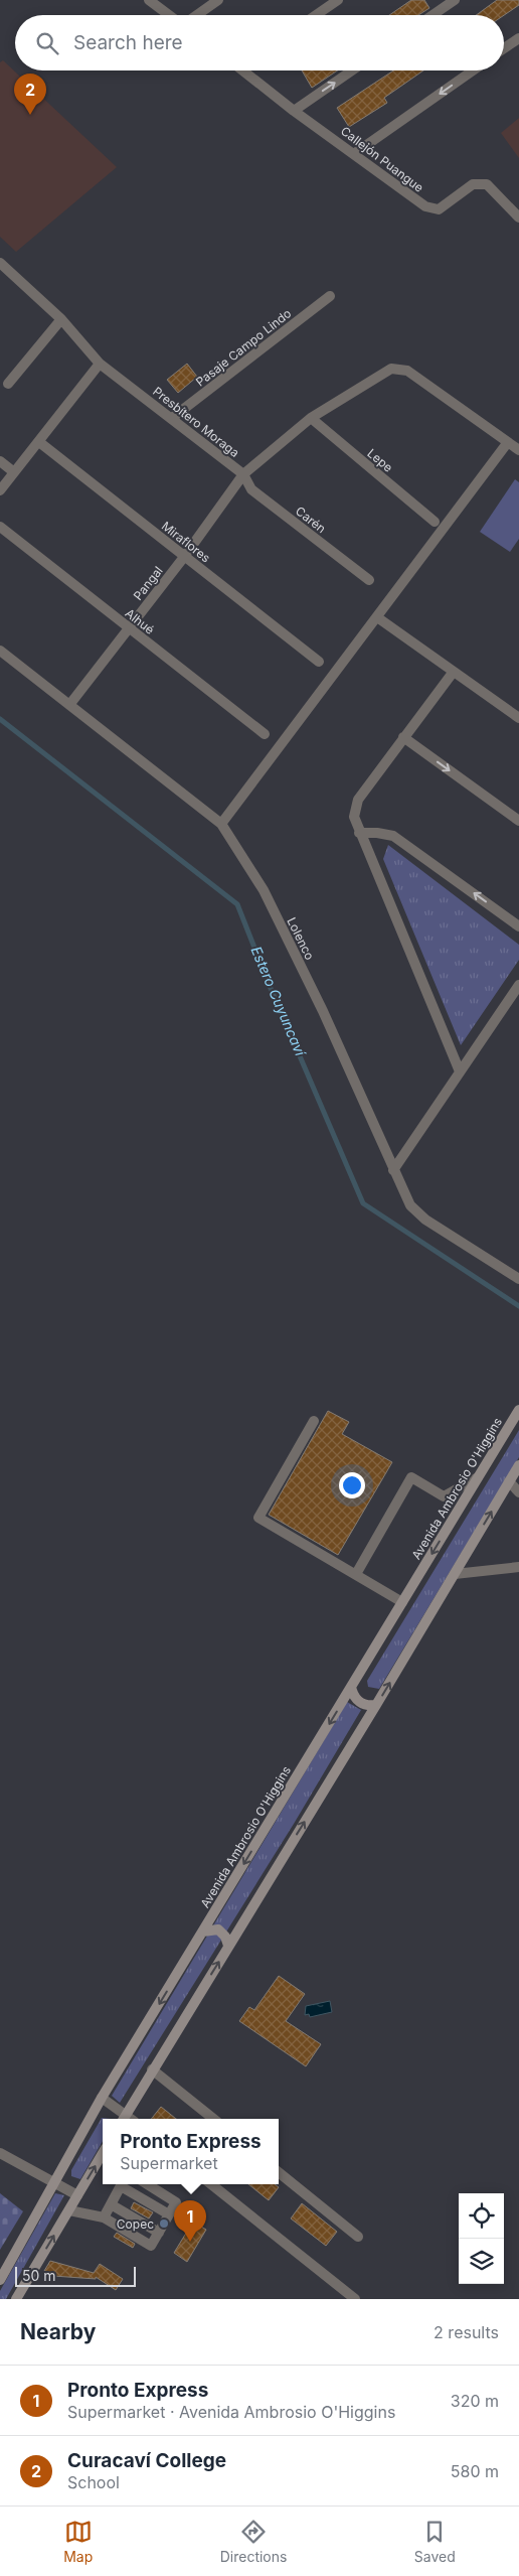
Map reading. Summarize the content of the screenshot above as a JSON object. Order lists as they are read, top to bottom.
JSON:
{
  "streets": {
    "main road": ["Avenida Ambrosio O'Higgins"],
    "street": [
      "Callejón Puangue",
      "Pasaje Campo Lindo",
      "Presbítero Moraga",
      "Lepe",
      "Carén",
      "Miraflores",
      "Pangal",
      "Alhué",
      "Lolenco"
    ]
  },
  "crossings": [
    ["Pasaje Campo Lindo", "Presbítero Moraga"],
    ["Presbítero Moraga", "Lepe"],
    ["Presbítero Moraga", "Carén"],
    ["Presbítero Moraga", "Pangal"],
    ["Carén", "Pangal"],
    ["Miraflores", "Pangal"],
    ["Pangal", "Alhué"],
    ["Pangal", "Lolenco"]
  ],
  "water": ["Estero Cuyuncaví"],
  "places": ["Copec"],
  "scale_bar": "50 m",
  "page": {
    "search": "Search here",
    "pins": ["2", "1"],
    "popup": ["Pronto Express", "Supermarket"],
    "scale": "50 m",
    "heading": ["Nearby", "2 results"],
    "list": [
      {
        "mark": "1",
        "name": "Pronto Express",
        "note": "Supermarket · Avenida Ambrosio O'Higgins",
        "value": "320 m"
      },
      {
        "mark": "2",
        "name": "Curacaví College",
        "note": "School",
        "value": "580 m"
      }
    ],
    "nav": ["Map", "Directions", "Saved"]
  }
}
